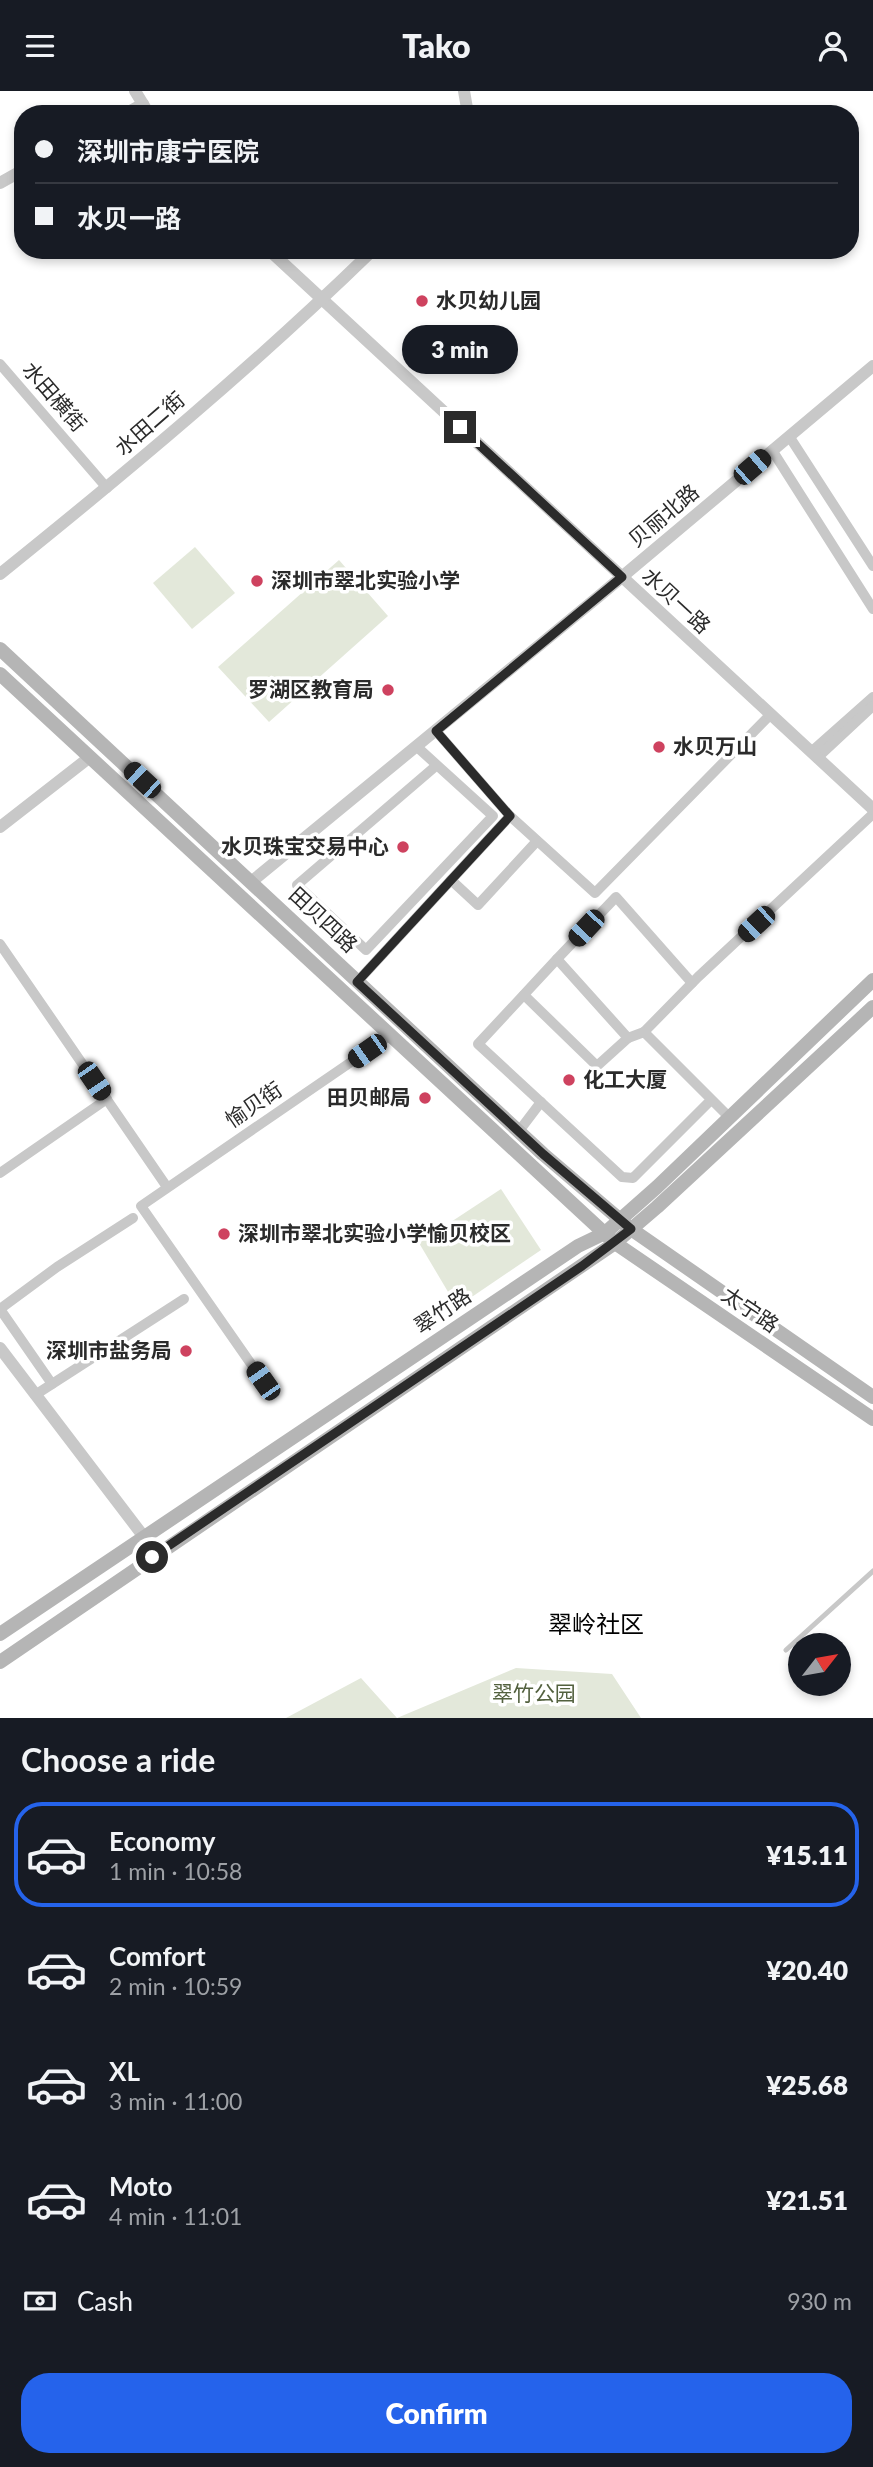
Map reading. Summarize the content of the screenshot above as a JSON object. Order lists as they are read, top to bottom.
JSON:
{
  "streets": {
    "main road": ["田贝四路", "太宁路", "翠竹路"],
    "street": [
      "水田横街",
      "水田二街",
      "贝丽北路",
      "水贝一路",
      "愉贝街"
    ]
  },
  "crossings": [
    ["水田横街", "水田二街"],
    ["水田二街", "水贝一路"],
    ["贝丽北路", "水贝一路"],
    ["贝丽北路", "田贝四路"],
    ["田贝四路", "愉贝街"],
    ["田贝四路", "太宁路"],
    ["田贝四路", "翠竹路"],
    ["太宁路", "翠竹路"]
  ],
  "districts": ["翠岭社区"],
  "parks": ["翠竹公园"],
  "places": [
    "水贝幼儿园",
    "深圳市翠北实验小学",
    "罗湖区教育局",
    "水贝万山",
    "水贝珠宝交易中心",
    "化工大厦",
    "田贝邮局",
    "深圳市翠北实验小学愉贝校区",
    "深圳市盐务局"
  ],
  "north": "top right",
  "page": {
    "header": "Tako",
    "banner": ["深圳市康宁医院", "水贝一路"],
    "bubble": "3 min",
    "heading": "Choose a ride",
    "list": [
      {
        "name": "Economy",
        "note": "1 min · 10:58",
        "value": "¥15.11"
      },
      {
        "name": "Comfort",
        "note": "2 min · 10:59",
        "value": "¥20.40"
      },
      {
        "name": "XL",
        "note": "3 min · 11:00",
        "value": "¥25.68"
      },
      {
        "name": "Moto",
        "note": "4 min · 11:01",
        "value": "¥21.51"
      }
    ],
    "pay": ["Cash", "930 m"],
    "buttons": "Confirm"
  }
}
